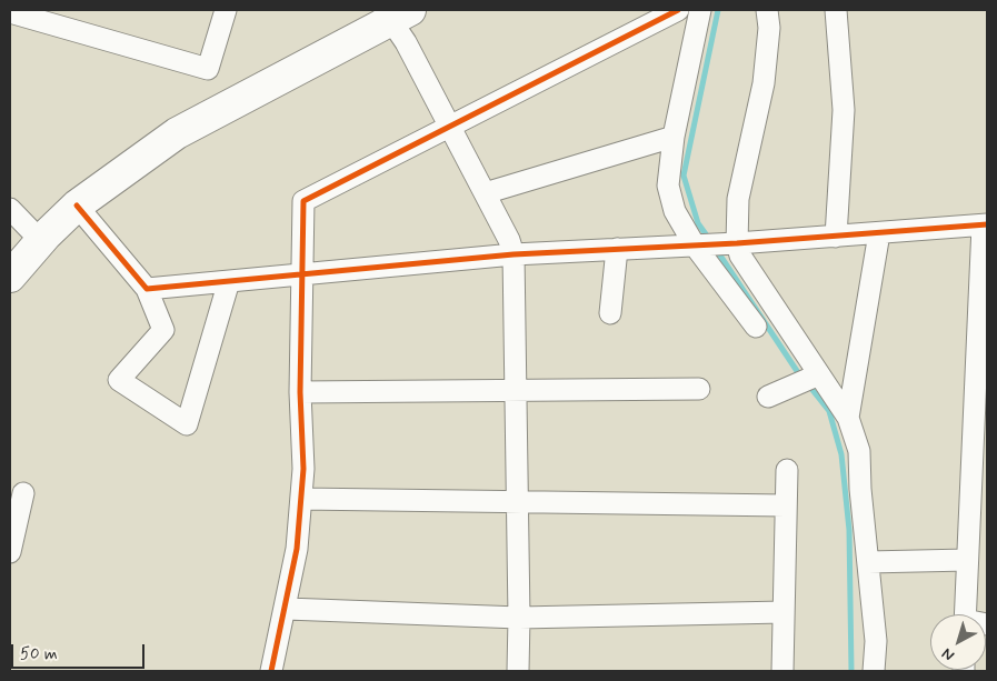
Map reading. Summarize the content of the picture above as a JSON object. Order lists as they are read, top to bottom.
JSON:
{
  "scale_bar": "50 m",
  "north": "bottom left"
}
